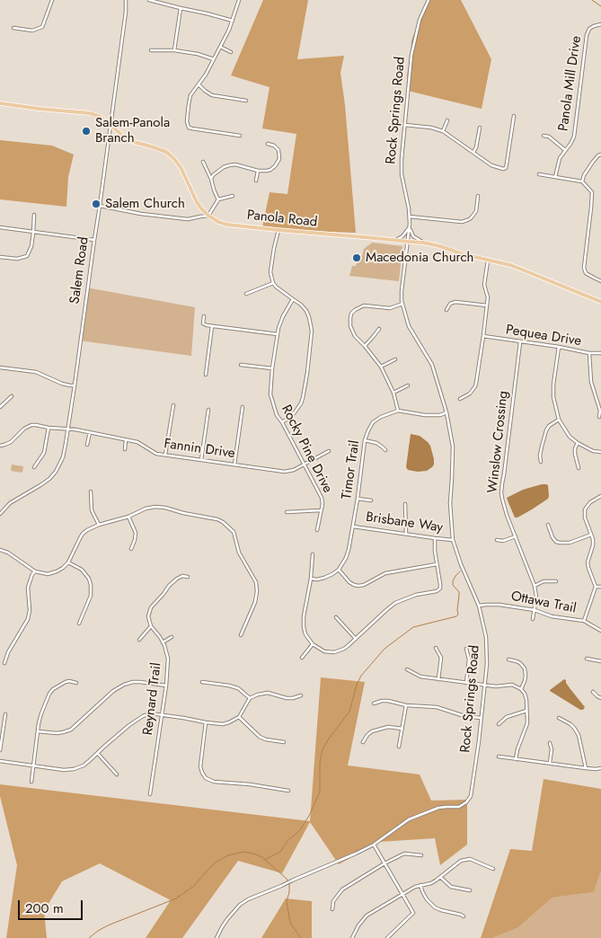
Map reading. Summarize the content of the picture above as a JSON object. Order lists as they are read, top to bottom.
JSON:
{
  "streets": {
    "main road": ["Panola Road"],
    "street": [
      "Panola Mill Drive",
      "Rock Springs Road",
      "Salem Road",
      "Pequea Drive",
      "Winslow Crossing",
      "Fannin Drive",
      "Rocky Pine Drive",
      "Timor Trail",
      "Brisbane Way",
      "Ottawa Trail",
      "Reynard Trail"
    ]
  },
  "crossings": [
    ["Rock Springs Road", "Panola Road"],
    ["Rock Springs Road", "Brisbane Way"],
    ["Rock Springs Road", "Ottawa Trail"],
    ["Panola Road", "Salem Road"],
    ["Salem Road", "Fannin Drive"],
    ["Pequea Drive", "Winslow Crossing"],
    ["Winslow Crossing", "Ottawa Trail"],
    ["Fannin Drive", "Rocky Pine Drive"],
    ["Timor Trail", "Brisbane Way"]
  ],
  "places": ["Salem-Panola Branch", "Salem Church", "Macedonia Church"],
  "scale_bar": "200 m"
}
